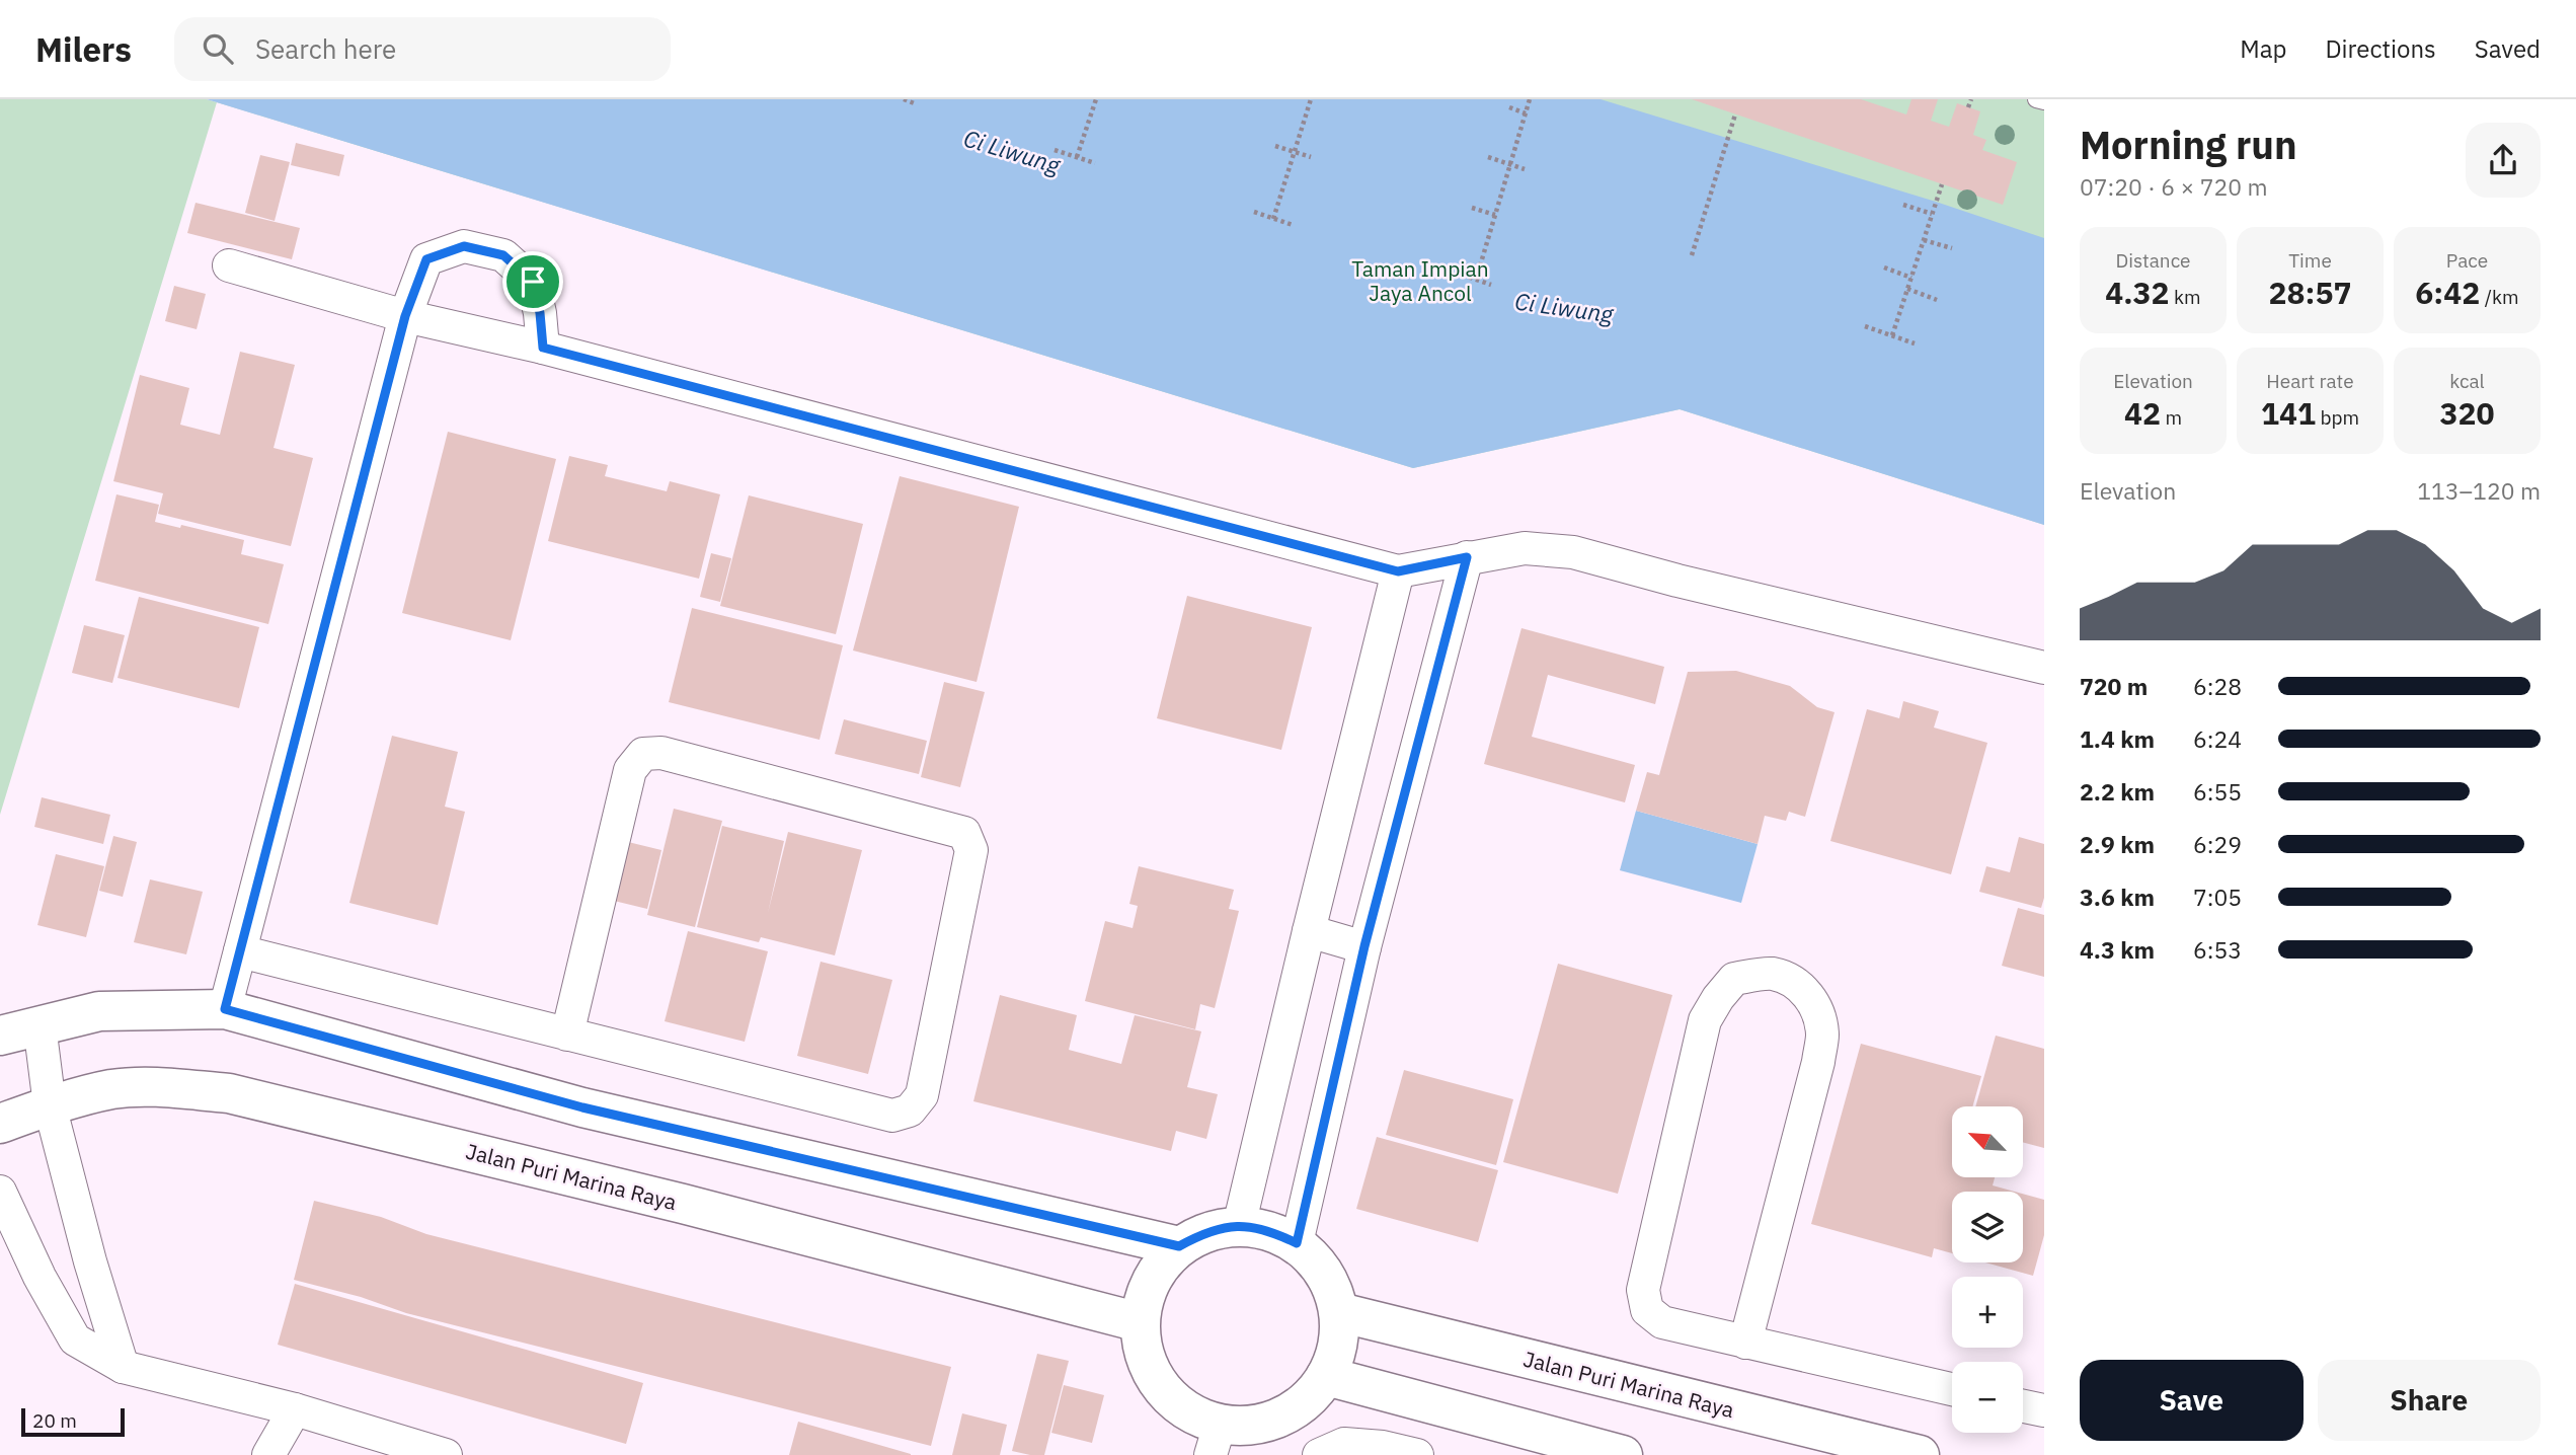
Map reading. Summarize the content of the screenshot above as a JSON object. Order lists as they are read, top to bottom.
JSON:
{
  "streets": {
    "street": ["Jalan Puri Marina Raya"]
  },
  "water": ["Ci Liwung"],
  "parks": ["Taman Impian Jaya Ancol"],
  "scale_bar": "20 m",
  "north": "top left",
  "page": {
    "header": "Milers",
    "search": "Search here",
    "nav": ["Map", "Directions", "Saved"],
    "heading": ["Morning run", "07:20 · 6 × 720 m"],
    "stats": [
      ["Distance", "4.32 km"],
      ["Time", "28:57"],
      ["Pace", "6:42 /km"],
      ["Elevation", "42 m"],
      ["Heart rate", "141 bpm"],
      ["kcal", "320"]
    ],
    "chart": ["Elevation", "113–120 m"],
    "list": [
      {
        "name": "720 m",
        "note": "6:28"
      },
      {
        "name": "1.4 km",
        "note": "6:24"
      },
      {
        "name": "2.2 km",
        "note": "6:55"
      },
      {
        "name": "2.9 km",
        "note": "6:29"
      },
      {
        "name": "3.6 km",
        "note": "7:05"
      },
      {
        "name": "4.3 km",
        "note": "6:53"
      }
    ],
    "map_buttons": ["+", "−"],
    "buttons": ["Save", "Share"],
    "scale": "20 m"
  }
}
